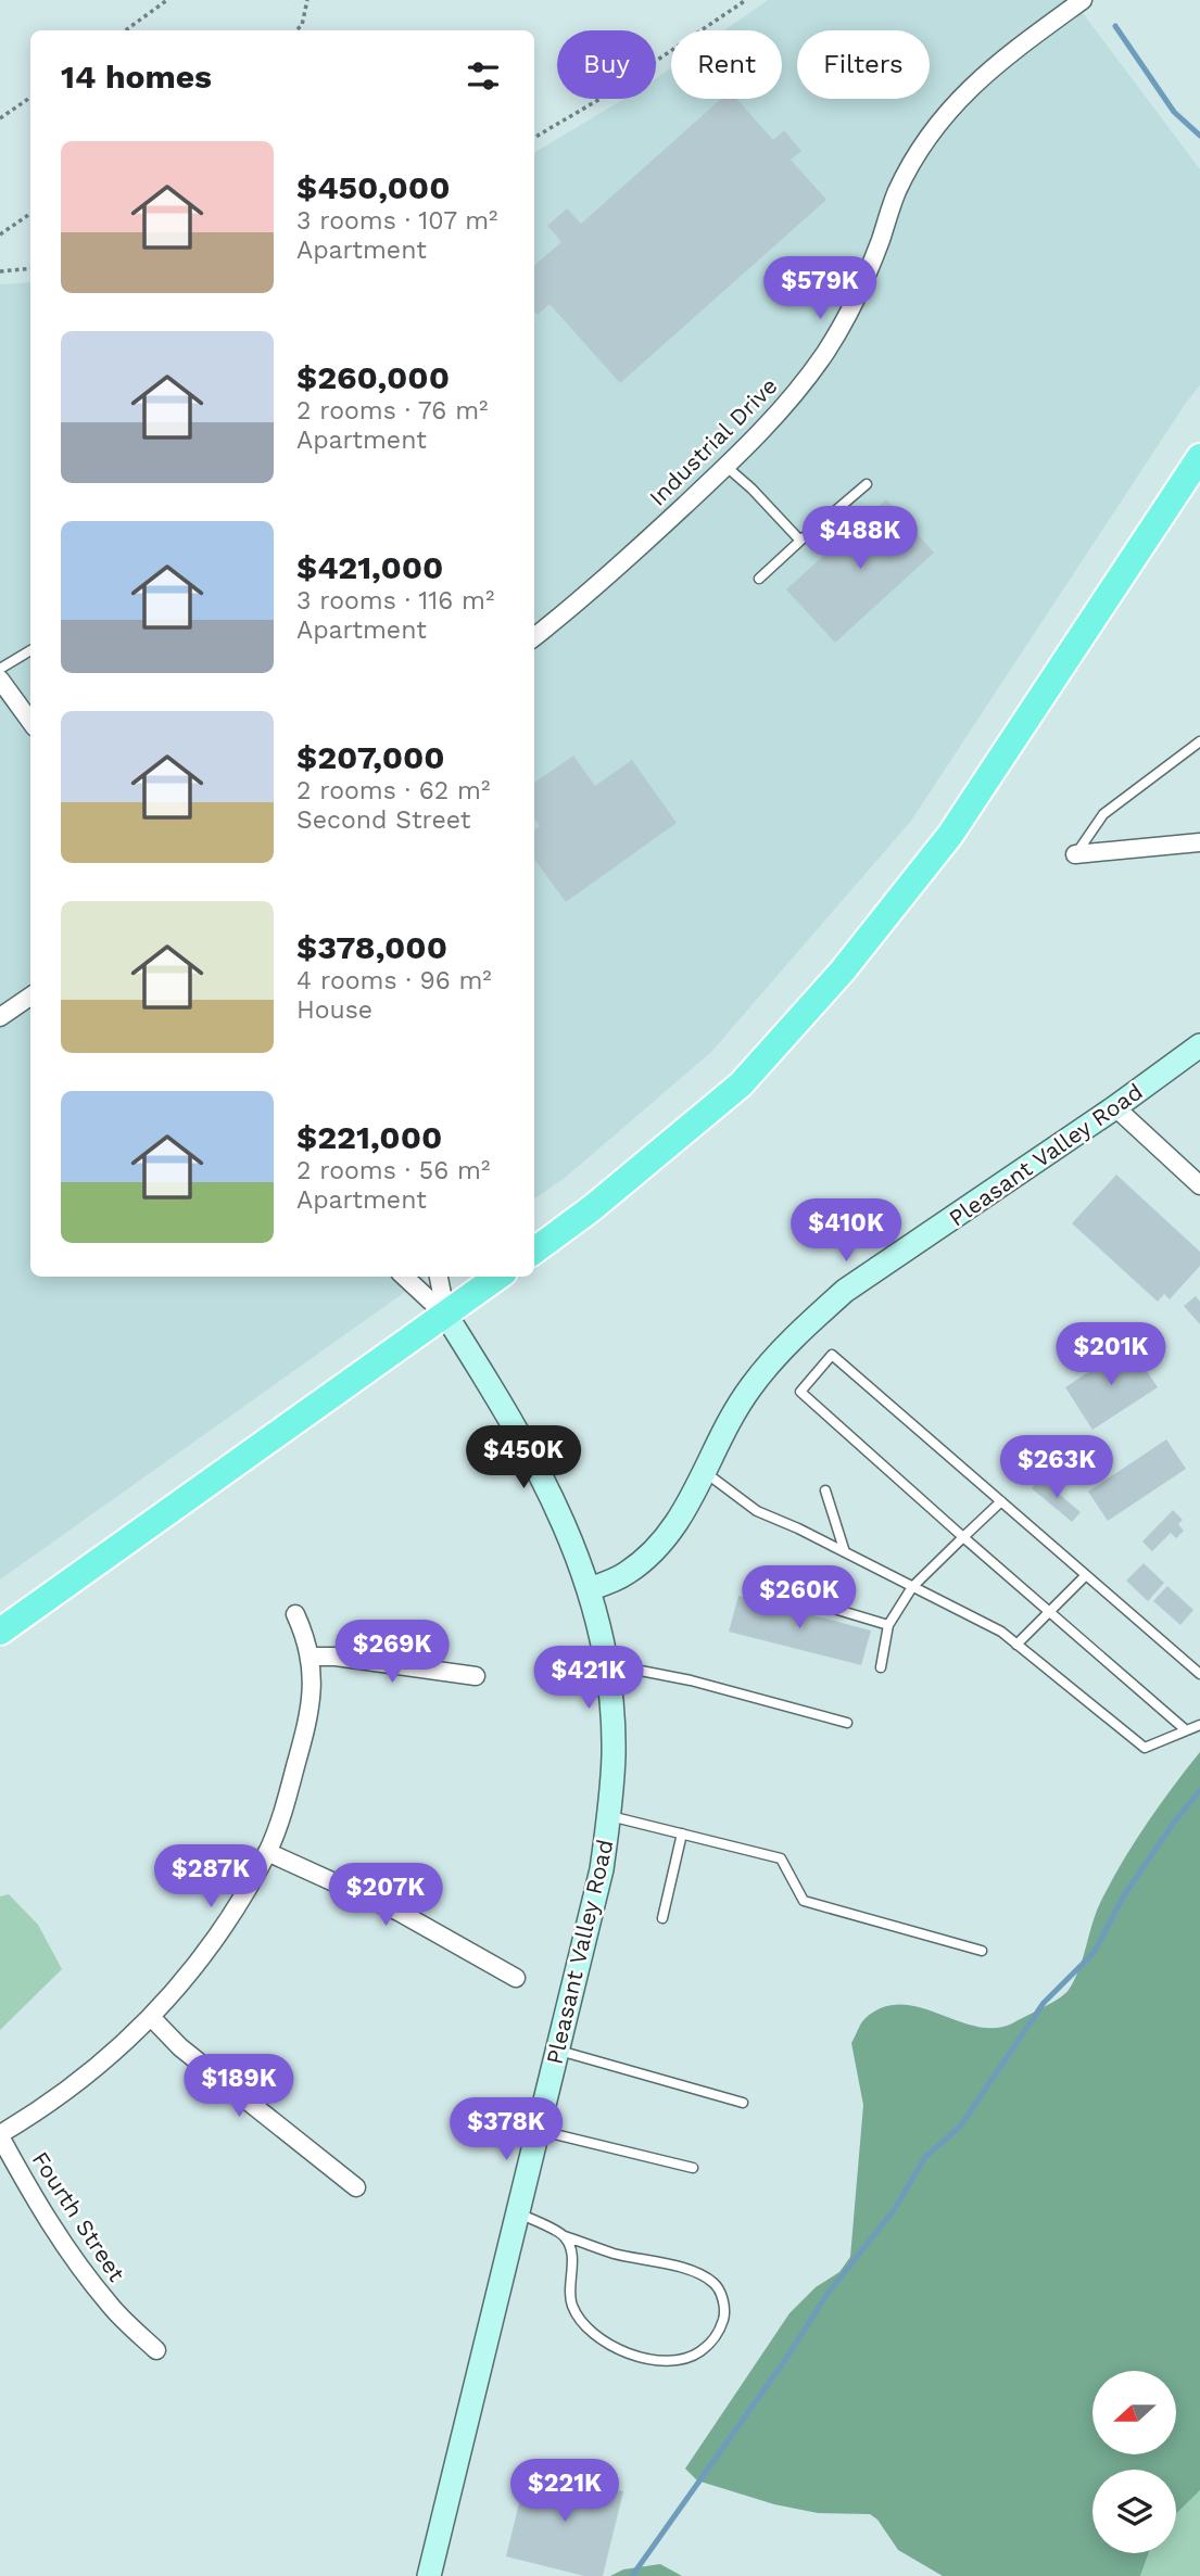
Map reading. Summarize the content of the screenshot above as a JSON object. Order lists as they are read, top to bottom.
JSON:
{
  "streets": {
    "street": ["Industrial Drive", "Pleasant Valley Road", "Fourth Street"]
  },
  "north": "left",
  "page": {
    "chip": ["Buy", "Rent", "Filters"],
    "heading": "14 homes",
    "list": [
      {
        "name": "$450,000",
        "note": "3 rooms · 107 m² · Apartment"
      },
      {
        "name": "$260,000",
        "note": "2 rooms · 76 m² · Apartment"
      },
      {
        "name": "$421,000",
        "note": "3 rooms · 116 m² · Apartment"
      },
      {
        "name": "$207,000",
        "note": "2 rooms · 62 m² · Second Street"
      },
      {
        "name": "$378,000",
        "note": "4 rooms · 96 m² · House"
      },
      {
        "name": "$221,000",
        "note": "2 rooms · 56 m² · Apartment"
      }
    ],
    "price": [
      "$579K",
      "$488K",
      "$410K",
      "$201K",
      "$450K",
      "$263K",
      "$260K",
      "$269K",
      "$421K",
      "$287K",
      "$207K",
      "$189K",
      "$378K",
      "$221K"
    ]
  }
}
